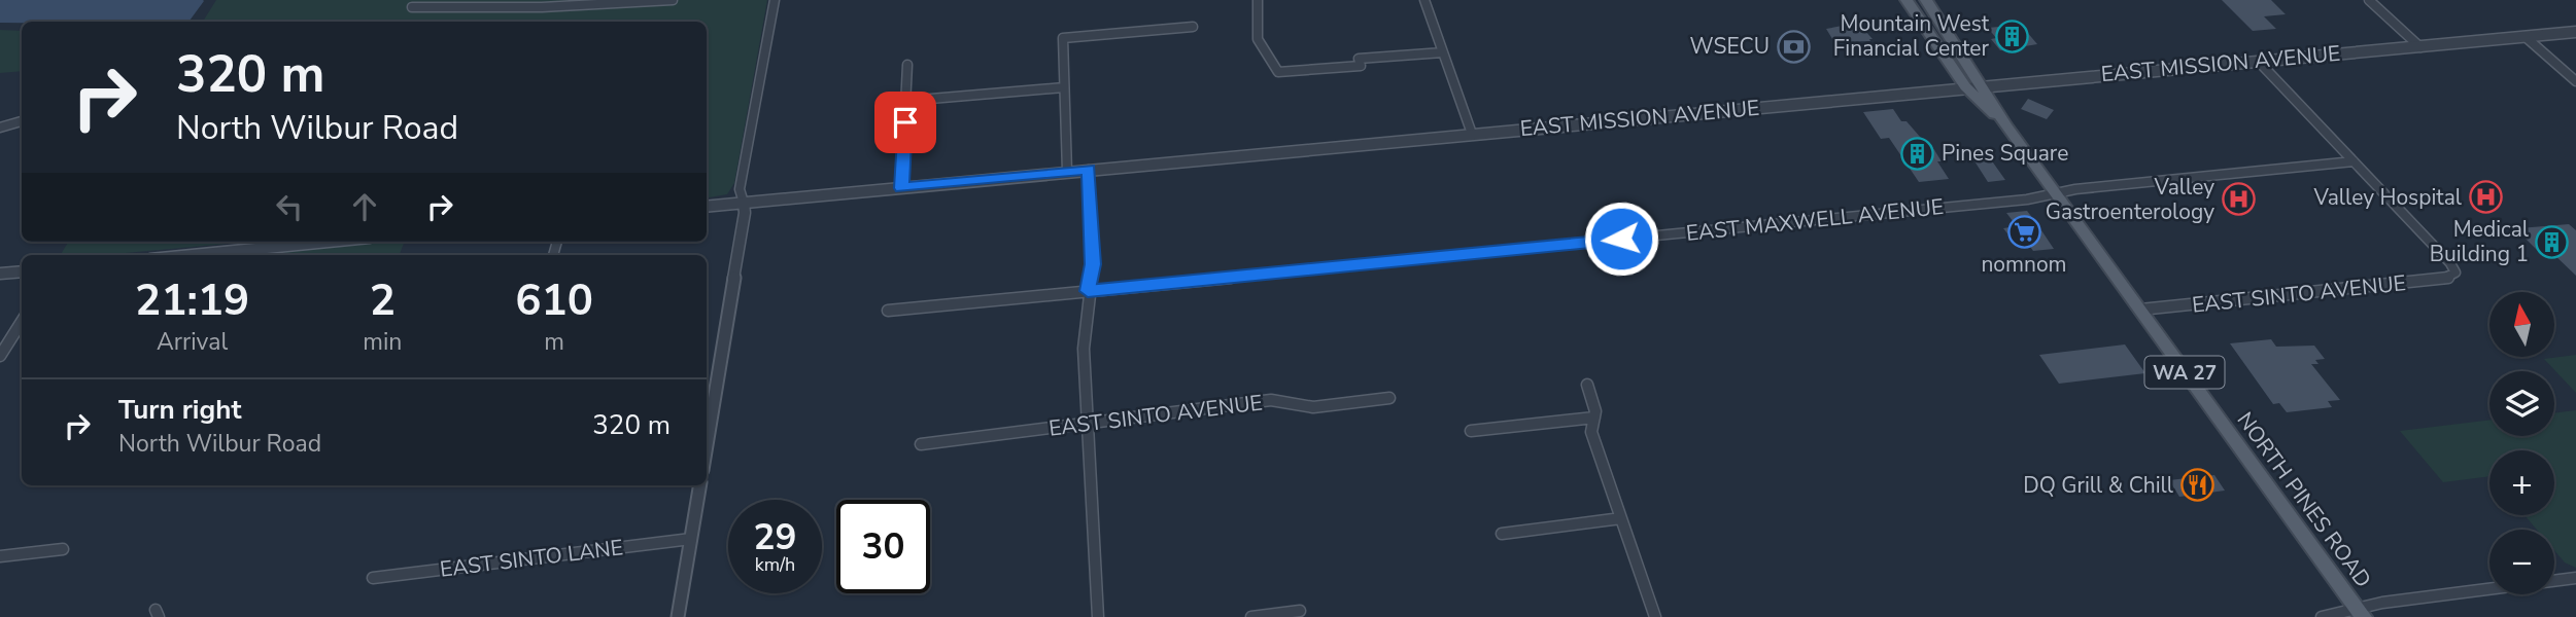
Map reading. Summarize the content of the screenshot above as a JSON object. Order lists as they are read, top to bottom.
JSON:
{
  "streets": {
    "main road": ["WA 27", "NORTH PINES ROAD"],
    "street": [
      "EAST MISSION AVENUE",
      "EAST MAXWELL AVENUE",
      "EAST SINTO AVENUE",
      "EAST SINTO LANE"
    ]
  },
  "crossings": [
    ["EAST MISSION AVENUE", "NORTH PINES ROAD"],
    ["EAST MAXWELL AVENUE", "NORTH PINES ROAD"],
    ["EAST SINTO AVENUE", "NORTH PINES ROAD"]
  ],
  "places": {
    "building": ["Mountain West Financial Center", "Pines Square", "Medical Building 1"],
    "bank": ["WSECU"],
    "hospital": ["Valley Hospital", "Valley Gastroenterology"],
    "supermarket": ["nomnom"],
    "restaurant": ["DQ Grill & Chill"]
  },
  "north": "top",
  "page": {
    "turn": ["320 m", "North Wilbur Road"],
    "eta": [
      "21:19",
      "Arrival",
      "2",
      "min",
      "610",
      "m"
    ],
    "map_buttons": ["+", "−"],
    "list": [
      {
        "name": "Turn right",
        "note": "North Wilbur Road",
        "value": "320 m"
      }
    ],
    "speed": "29 km/h",
    "limit": "30"
  }
}
